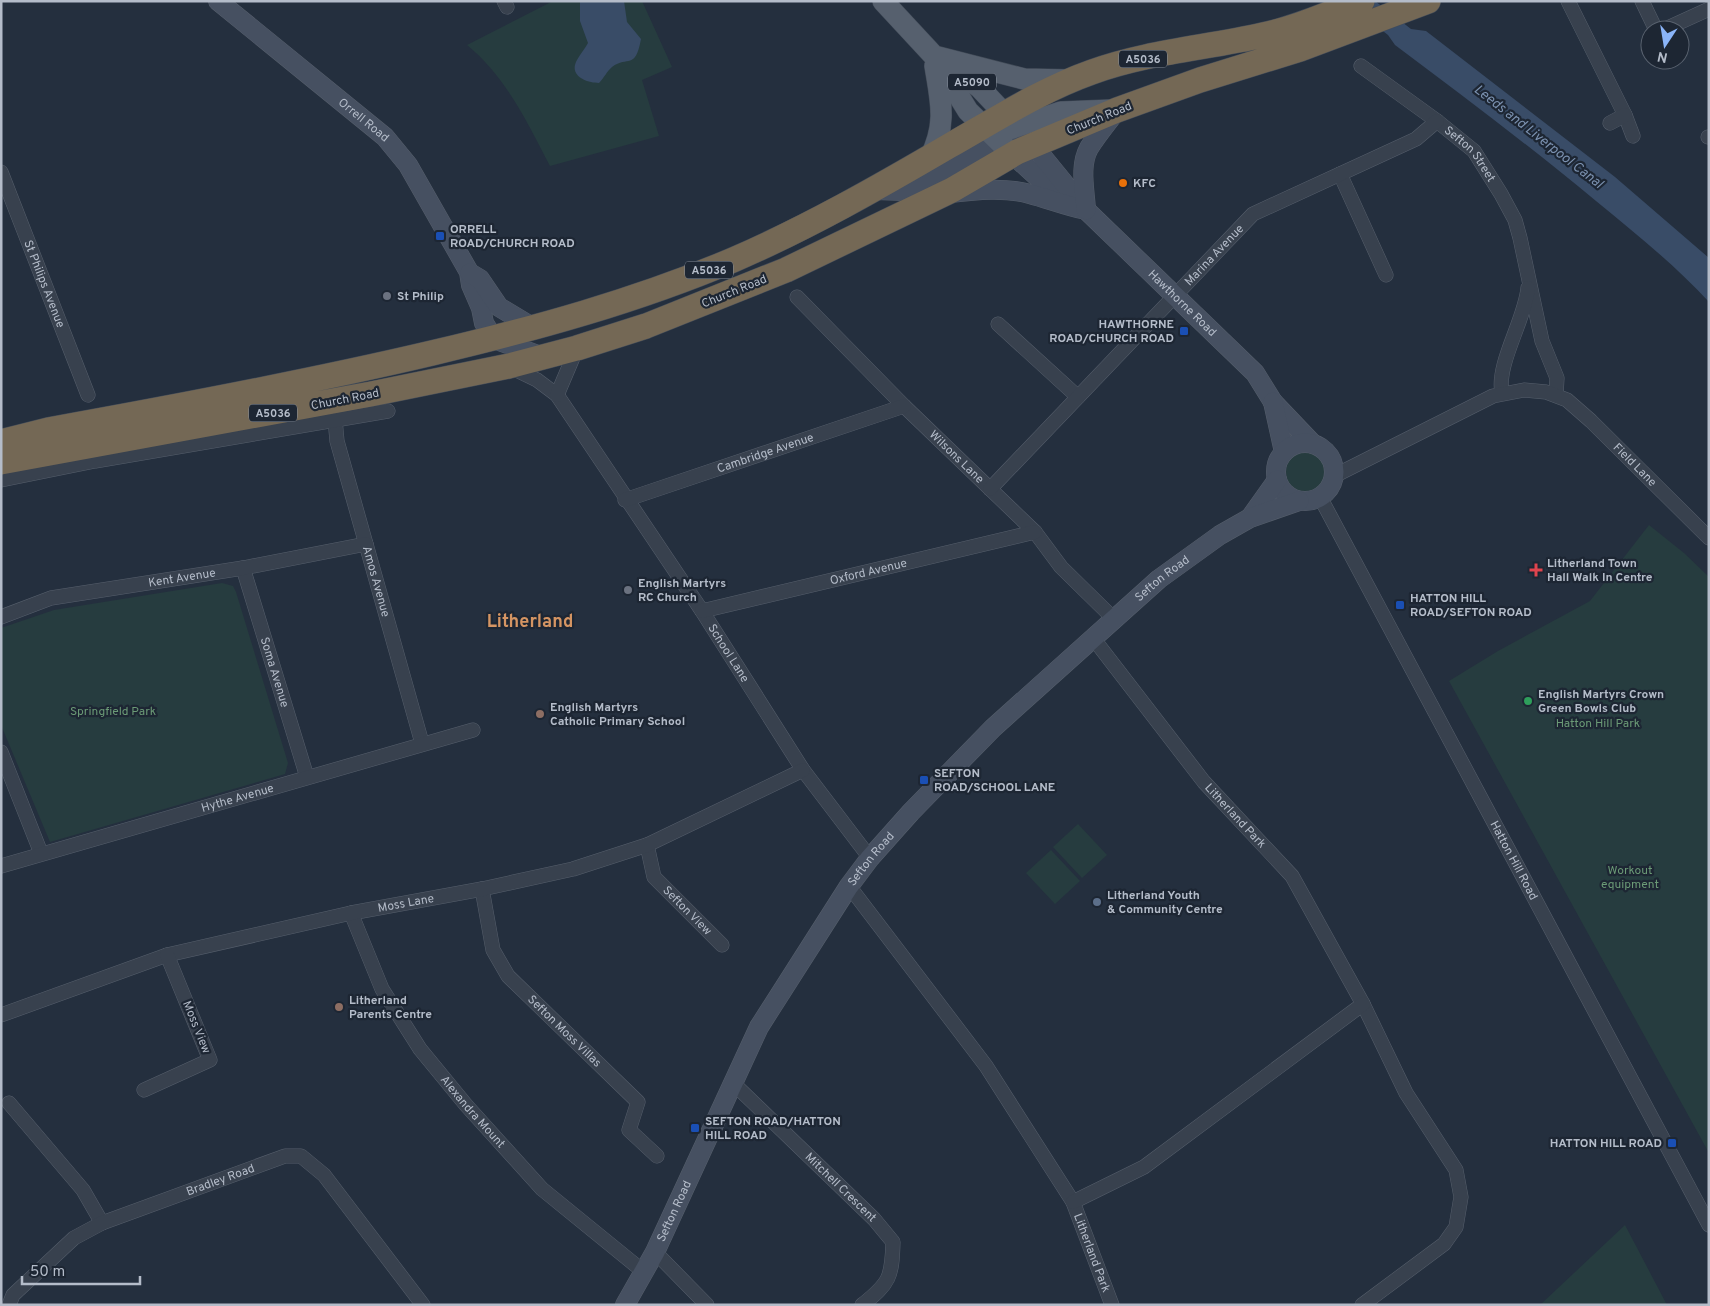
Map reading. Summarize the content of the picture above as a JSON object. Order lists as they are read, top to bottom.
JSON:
{
  "streets": {
    "highway": ["A5036", "Church Road"],
    "main road": [
      "A5090",
      "Orrell Road",
      "Hawthorne Road",
      "Sefton Road"
    ],
    "street": [
      "Sefton Street",
      "Marina Avenue",
      "St Philips Avenue",
      "Cambridge Avenue",
      "Wilsons Lane",
      "Field Lane",
      "Oxford Avenue",
      "Kent Avenue",
      "Amos Avenue",
      "School Lane",
      "Soma Avenue",
      "Hythe Avenue",
      "Litherland Park",
      "Hatton Hill Road",
      "Moss Lane",
      "Sefton View",
      "Moss View",
      "Sefton Moss Villas",
      "Alexandra Mount",
      "Bradley Road",
      "Mitchell Crescent"
    ]
  },
  "crossings": [
    ["Church Road", "Orrell Road"],
    ["Church Road", "Hawthorne Road"],
    ["Church Road", "Amos Avenue"],
    ["Church Road", "School Lane"],
    ["Sefton Street", "Marina Avenue"],
    ["Sefton Street", "Field Lane"],
    ["Marina Avenue", "Hawthorne Road"],
    ["Marina Avenue", "Wilsons Lane"],
    ["Hawthorne Road", "Hatton Hill Road"],
    ["Cambridge Avenue", "Wilsons Lane"],
    ["Cambridge Avenue", "School Lane"],
    ["Wilsons Lane", "Oxford Avenue"],
    ["Wilsons Lane", "Sefton Road"],
    ["Oxford Avenue", "School Lane"],
    ["Kent Avenue", "Amos Avenue"],
    ["Kent Avenue", "Soma Avenue"],
    ["Sefton Road", "School Lane"],
    ["Sefton Road", "Litherland Park"],
    ["Sefton Road", "Alexandra Mount"],
    ["Sefton Road", "Mitchell Crescent"],
    ["Amos Avenue", "Hythe Avenue"],
    ["School Lane", "Moss Lane"],
    ["Soma Avenue", "Hythe Avenue"],
    ["Moss Lane", "Sefton View"],
    ["Moss Lane", "Moss View"],
    ["Moss Lane", "Sefton Moss Villas"],
    ["Moss Lane", "Alexandra Mount"]
  ],
  "districts": ["Litherland"],
  "water": ["Leeds and Liverpool Canal"],
  "parks": ["Springfield Park", "Hatton Hill Park", "Workout equipment"],
  "places": {
    "other": [
      "KFC",
      "St Philip",
      "English Martyrs RC Church",
      "English Martyrs Crown Green Bowls Club",
      "English Martyrs Catholic Primary School",
      "Litherland Youth & Community Centre",
      "Litherland Parents Centre"
    ],
    "transit": [
      "ORRELL ROAD/CHURCH ROAD",
      "HAWTHORNE ROAD/CHURCH ROAD",
      "HATTON HILL ROAD/SEFTON ROAD",
      "SEFTON ROAD/SCHOOL LANE",
      "SEFTON ROAD/HATTON HILL ROAD",
      "HATTON HILL ROAD"
    ],
    "health": ["Litherland Town Hall Walk In Centre"]
  },
  "scale_bar": "50 m",
  "north": "bottom"
}
